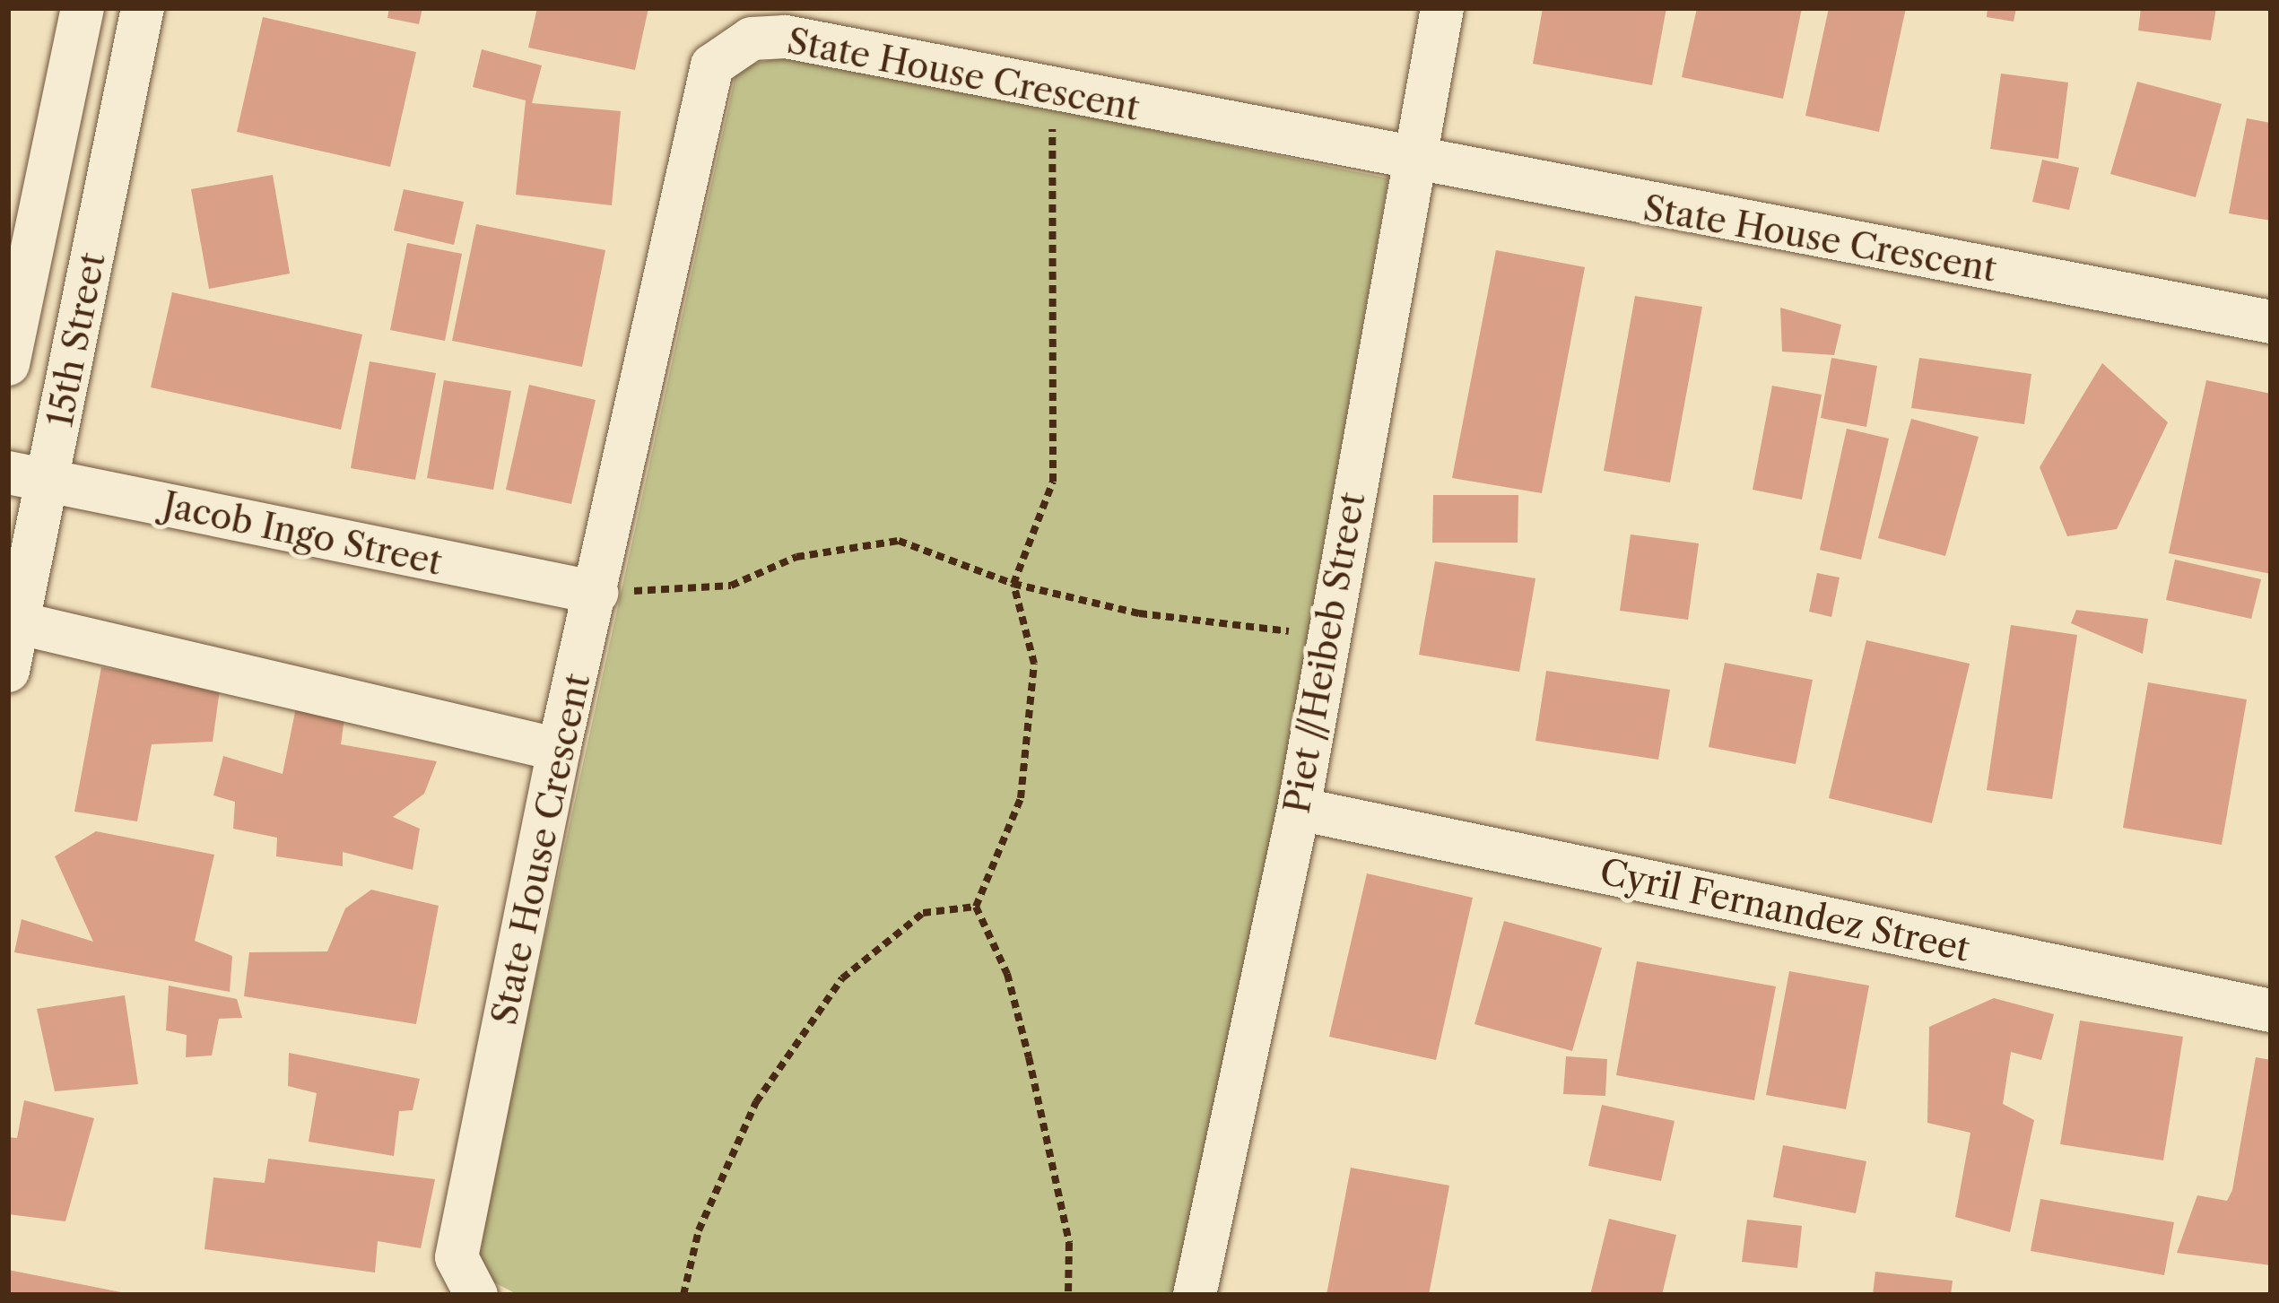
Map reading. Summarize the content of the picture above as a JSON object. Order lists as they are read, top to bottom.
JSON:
{
  "streets": {
    "street": [
      "State House Crescent",
      "15th Street",
      "Jacob Ingo Street",
      "Piet //Heibeb Street",
      "Cyril Fernandez Street"
    ]
  },
  "crossings": [
    ["State House Crescent", "Jacob Ingo Street"],
    ["State House Crescent", "Piet //Heibeb Street"],
    ["15th Street", "Jacob Ingo Street"],
    ["Piet //Heibeb Street", "Cyril Fernandez Street"]
  ]
}
